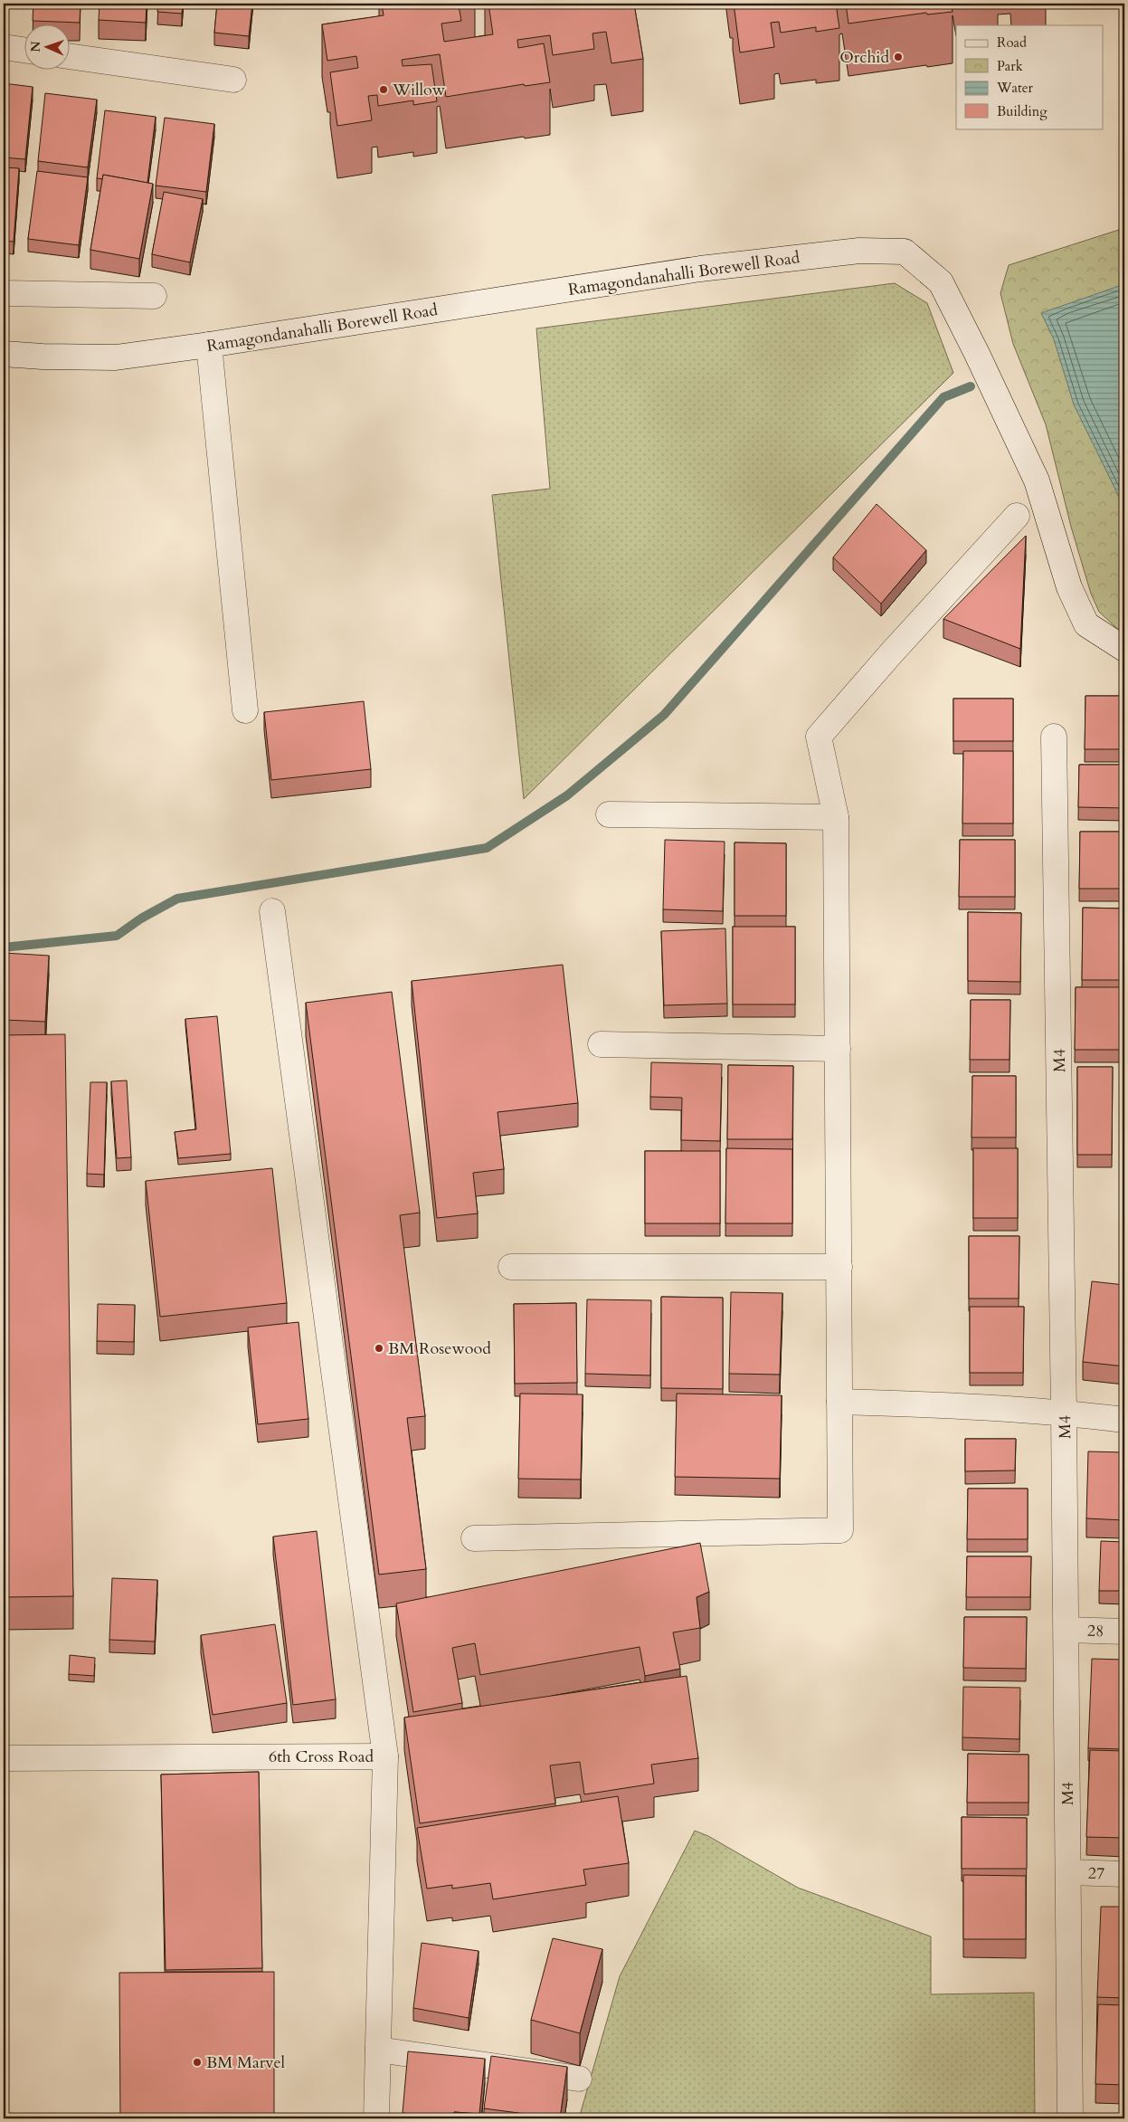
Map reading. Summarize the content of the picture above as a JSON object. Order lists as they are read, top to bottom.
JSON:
{
  "streets": {
    "street": [
      "Ramagondanahalli Borewell Road",
      "M4",
      "28",
      "6th Cross Road",
      "27"
    ]
  },
  "crossings": [
    ["M4", "28"],
    ["M4", "27"]
  ],
  "places": [
    "Orchid",
    "Willow",
    "BM Rosewood",
    "BM Marvel"
  ],
  "legend": [
    "Road",
    "Park",
    "Water",
    "Building"
  ],
  "north": "left"
}
